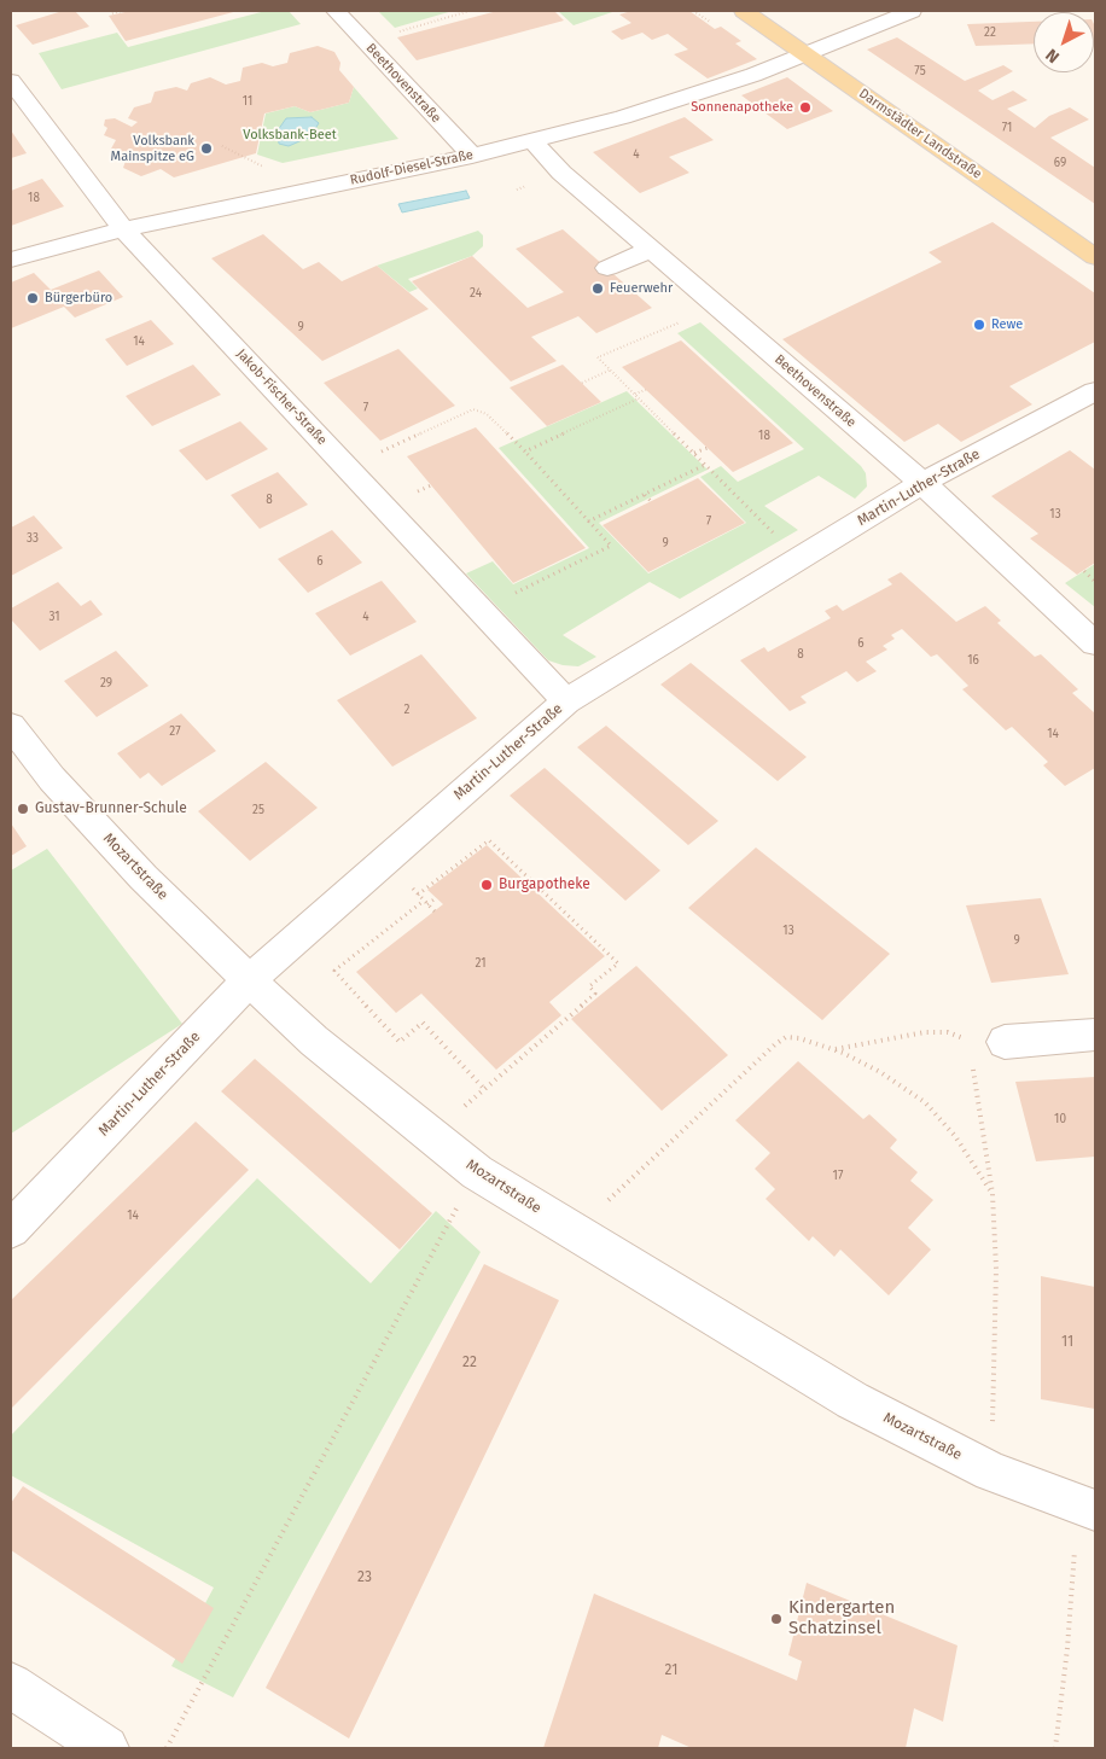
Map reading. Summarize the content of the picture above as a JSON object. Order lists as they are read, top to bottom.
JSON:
{
  "streets": {
    "main road": ["Darmstädter Landstraße"],
    "street": [
      "Beethovenstraße",
      "Rudolf-Diesel-Straße",
      "Jakob-Fischer-Straße",
      "Martin-Luther-Straße",
      "Mozartstraße"
    ]
  },
  "crossings": [
    ["Beethovenstraße", "Rudolf-Diesel-Straße"],
    ["Beethovenstraße", "Martin-Luther-Straße"],
    ["Darmstädter Landstraße", "Rudolf-Diesel-Straße"],
    ["Rudolf-Diesel-Straße", "Jakob-Fischer-Straße"],
    ["Jakob-Fischer-Straße", "Martin-Luther-Straße"],
    ["Martin-Luther-Straße", "Mozartstraße"]
  ],
  "parks": ["Volksbank-Beet"],
  "places": [
    "Sonnenapotheke",
    "Volksbank Mainspitze eG",
    "Feuerwehr",
    "Bürgerbüro",
    "Rewe",
    "Gustav-Brunner-Schule",
    "Burgapotheke",
    "Kindergarten Schatzinsel"
  ],
  "house_numbers": [
    "22",
    "75",
    "11",
    "71",
    "4",
    "69",
    "18",
    "24",
    "9",
    "14",
    "7",
    "18",
    "8",
    "13",
    "7",
    "33",
    "9",
    "6",
    "31",
    "4",
    "6",
    "8",
    "16",
    "29",
    "2",
    "27",
    "14",
    "25",
    "13",
    "9",
    "21",
    "10",
    "17",
    "14",
    "11",
    "22",
    "23",
    "21"
  ],
  "north": "bottom left"
}
